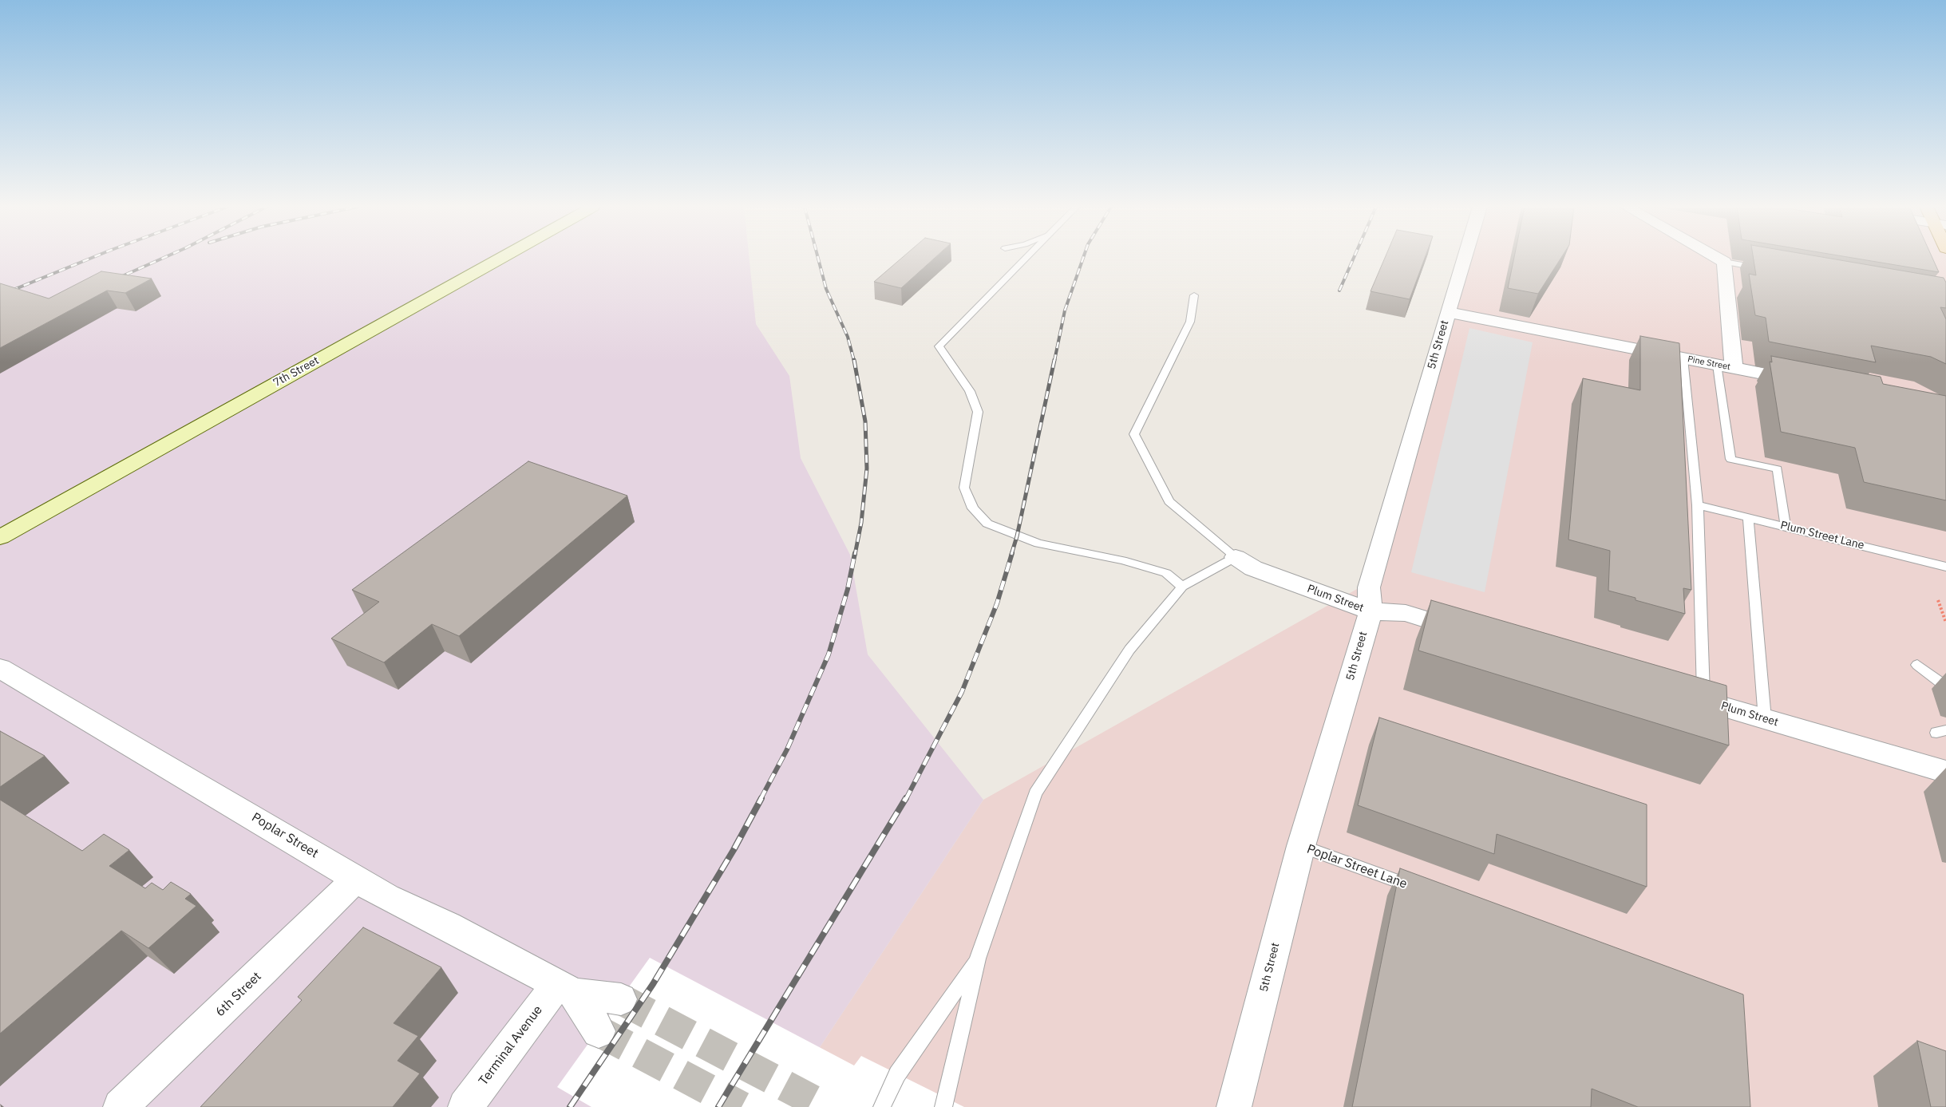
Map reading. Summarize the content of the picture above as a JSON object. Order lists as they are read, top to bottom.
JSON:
{
  "streets": {
    "street": [
      "5th Street",
      "Pine Street",
      "7th Street",
      "Plum Street",
      "Poplar Street",
      "6th Street",
      "Terminal Avenue"
    ],
    "lane": ["Plum Street Lane", "Poplar Street Lane"]
  },
  "crossings": [
    ["5th Street", "Pine Street"],
    ["5th Street", "Plum Street"],
    ["5th Street", "Poplar Street Lane"],
    ["Poplar Street", "6th Street"],
    ["Poplar Street", "Terminal Avenue"]
  ]
}
